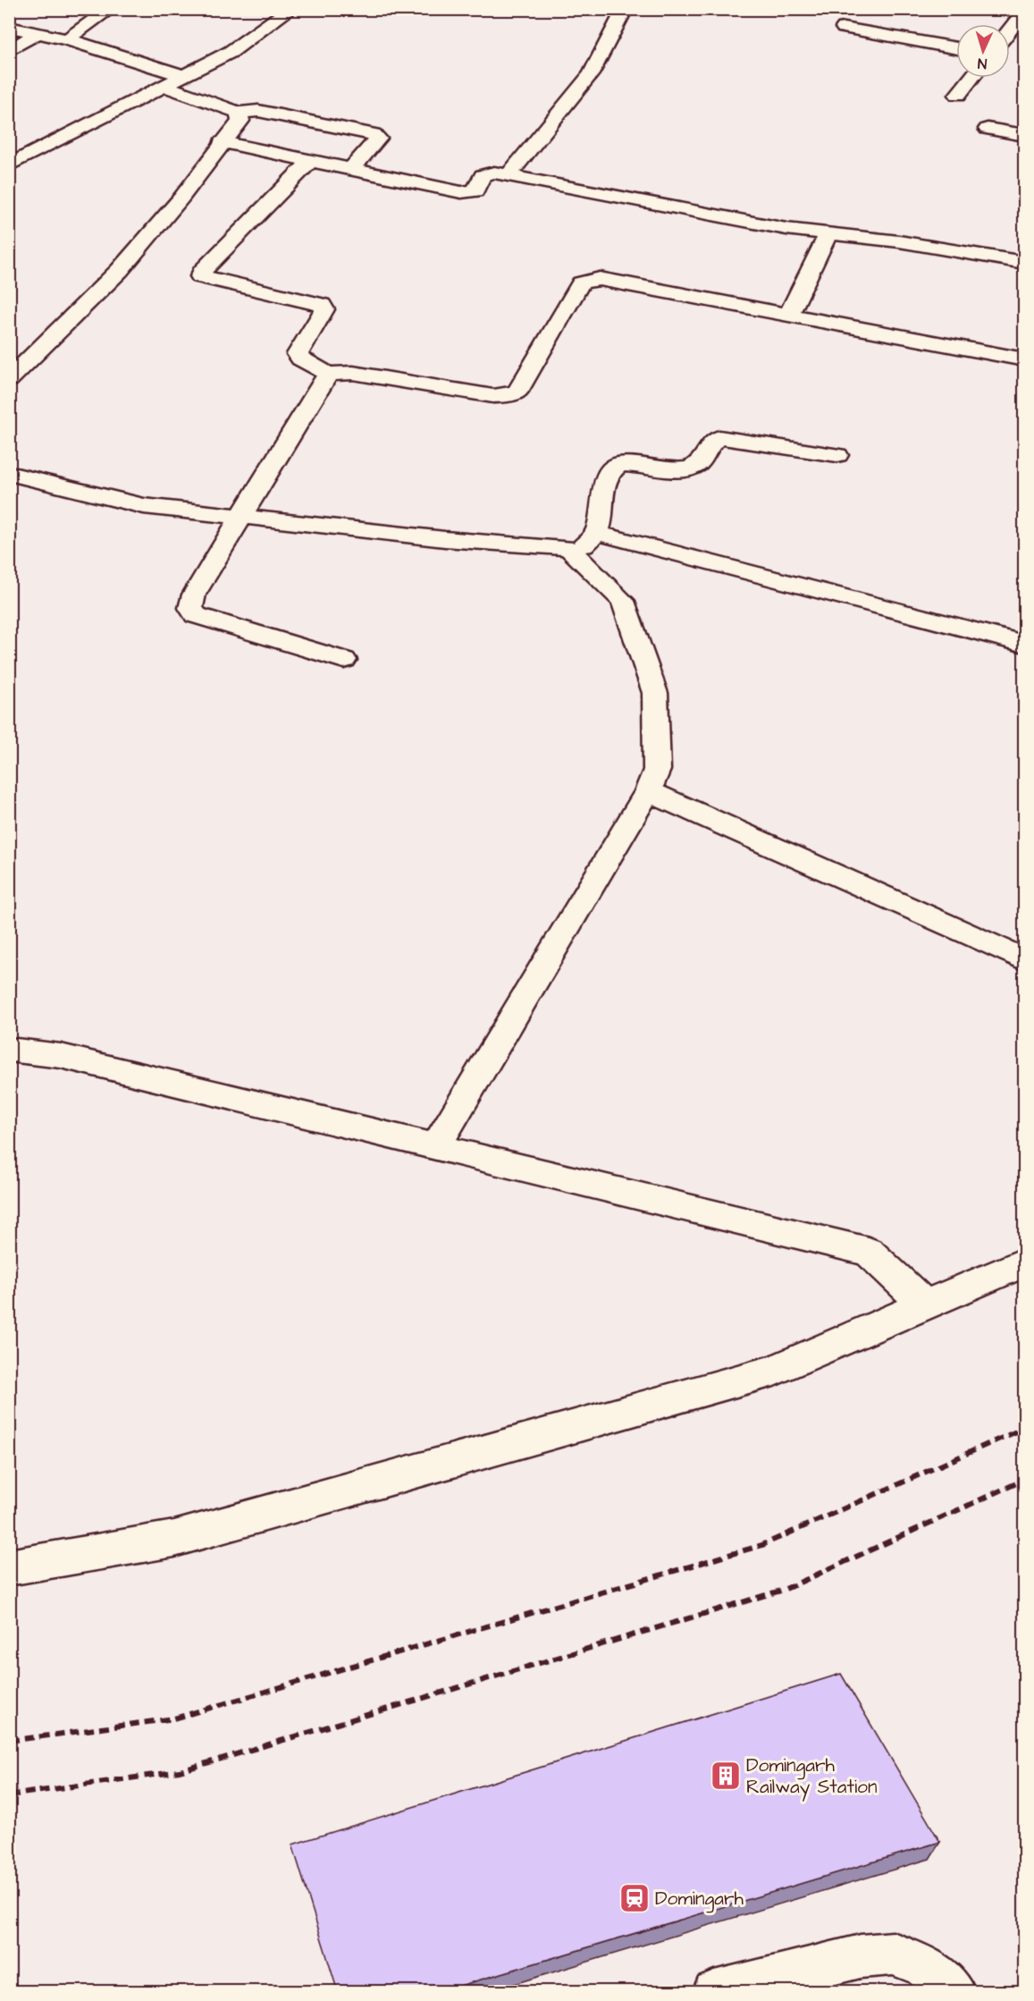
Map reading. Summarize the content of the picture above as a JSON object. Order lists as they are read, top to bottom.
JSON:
{
  "places": {
    "building": ["Domingarh Railway Station"],
    "station": ["Domingarh"]
  },
  "north": "bottom"
}
